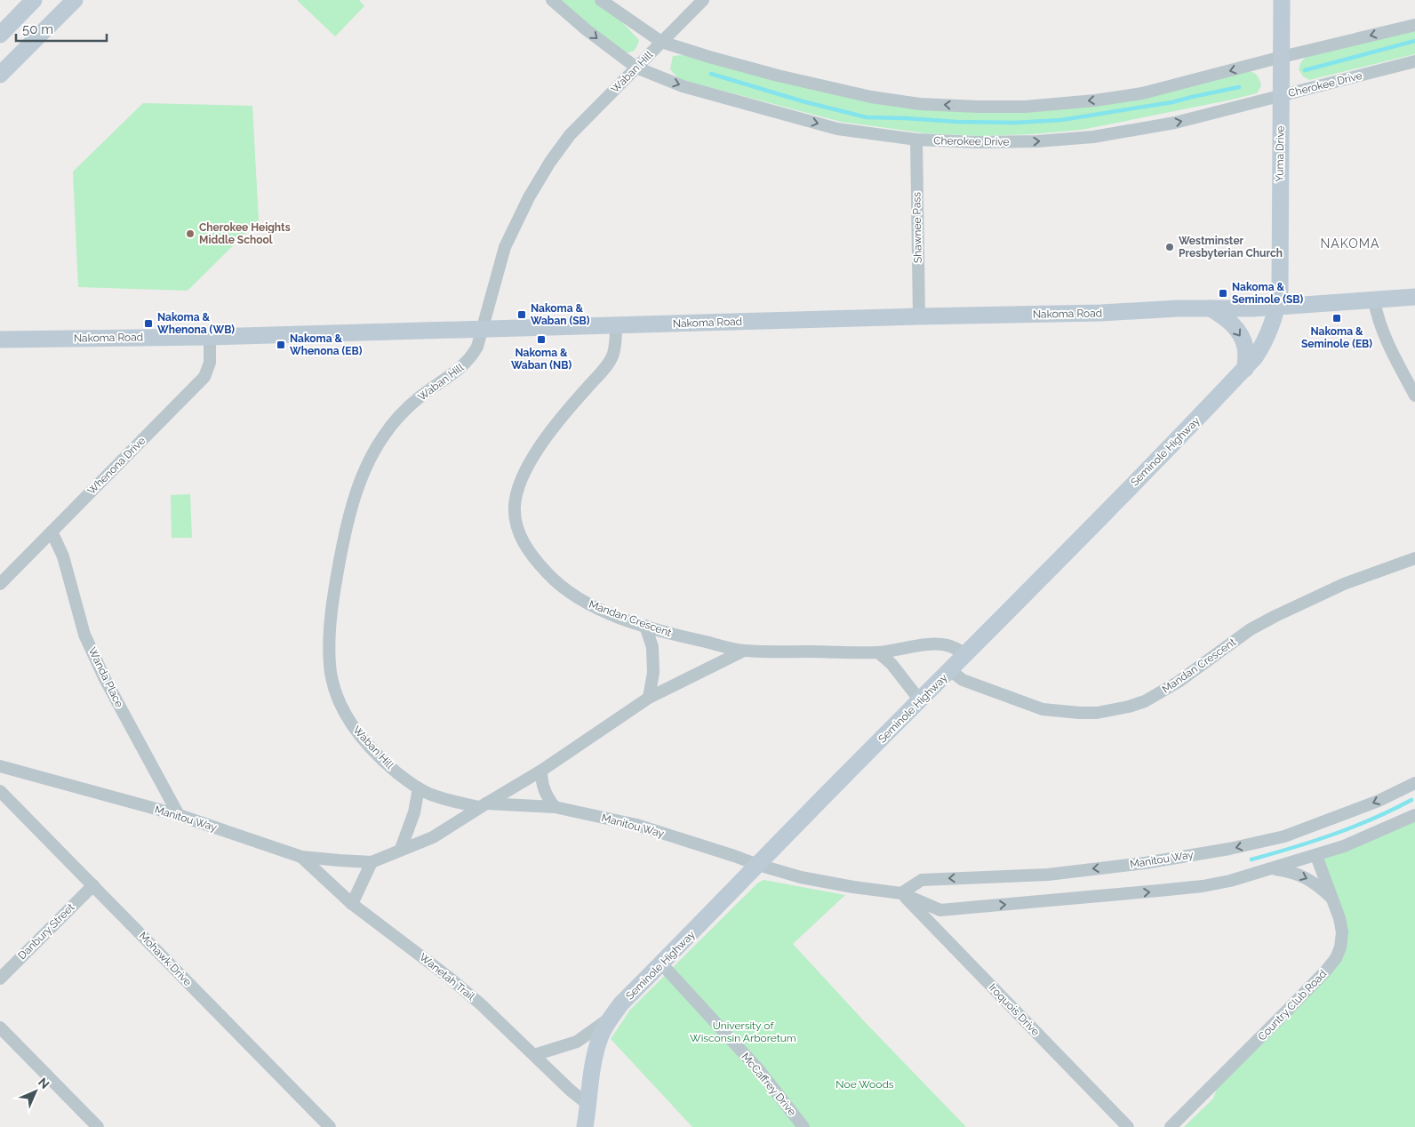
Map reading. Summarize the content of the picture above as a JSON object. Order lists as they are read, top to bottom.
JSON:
{
  "streets": {
    "main road": ["Yuma Drive", "Nakoma Road", "Seminole Highway"],
    "street": [
      "Waban Hill",
      "Cherokee Drive",
      "Shawnee Pass",
      "Whenona Drive",
      "Mandan Crescent",
      "Wanda Place",
      "Manitou Way",
      "Danbury Street",
      "Mohawk Drive",
      "Wanetah Trail",
      "Country Club Road",
      "Iroquois Drive",
      "McCaffrey Drive"
    ]
  },
  "crossings": [
    ["Waban Hill", "Cherokee Drive"],
    ["Waban Hill", "Nakoma Road"],
    ["Waban Hill", "Manitou Way"],
    ["Cherokee Drive", "Yuma Drive"],
    ["Cherokee Drive", "Shawnee Pass"],
    ["Yuma Drive", "Nakoma Road"],
    ["Yuma Drive", "Seminole Highway"],
    ["Shawnee Pass", "Nakoma Road"],
    ["Nakoma Road", "Seminole Highway"],
    ["Nakoma Road", "Whenona Drive"],
    ["Nakoma Road", "Mandan Crescent"],
    ["Seminole Highway", "Mandan Crescent"],
    ["Seminole Highway", "Manitou Way"],
    ["Seminole Highway", "Wanetah Trail"],
    ["Seminole Highway", "McCaffrey Drive"],
    ["Whenona Drive", "Wanda Place"],
    ["Wanda Place", "Manitou Way"],
    ["Manitou Way", "Wanetah Trail"],
    ["Manitou Way", "Country Club Road"],
    ["Manitou Way", "Iroquois Drive"],
    ["Danbury Street", "Mohawk Drive"]
  ],
  "districts": ["NAKOMA"],
  "parks": ["University of Wisconsin Arboretum", "Noe Woods"],
  "places": {
    "other": ["Cherokee Heights Middle School", "Westminster Presbyterian Church"],
    "transit": [
      "Nakoma & Seminole (SB)",
      "Nakoma & Waban (SB)",
      "Nakoma & Seminole (EB)",
      "Nakoma & Whenona (WB)",
      "Nakoma & Waban (NB)",
      "Nakoma & Whenona (EB)"
    ]
  },
  "scale_bar": "50 m",
  "north": "top right"
}
